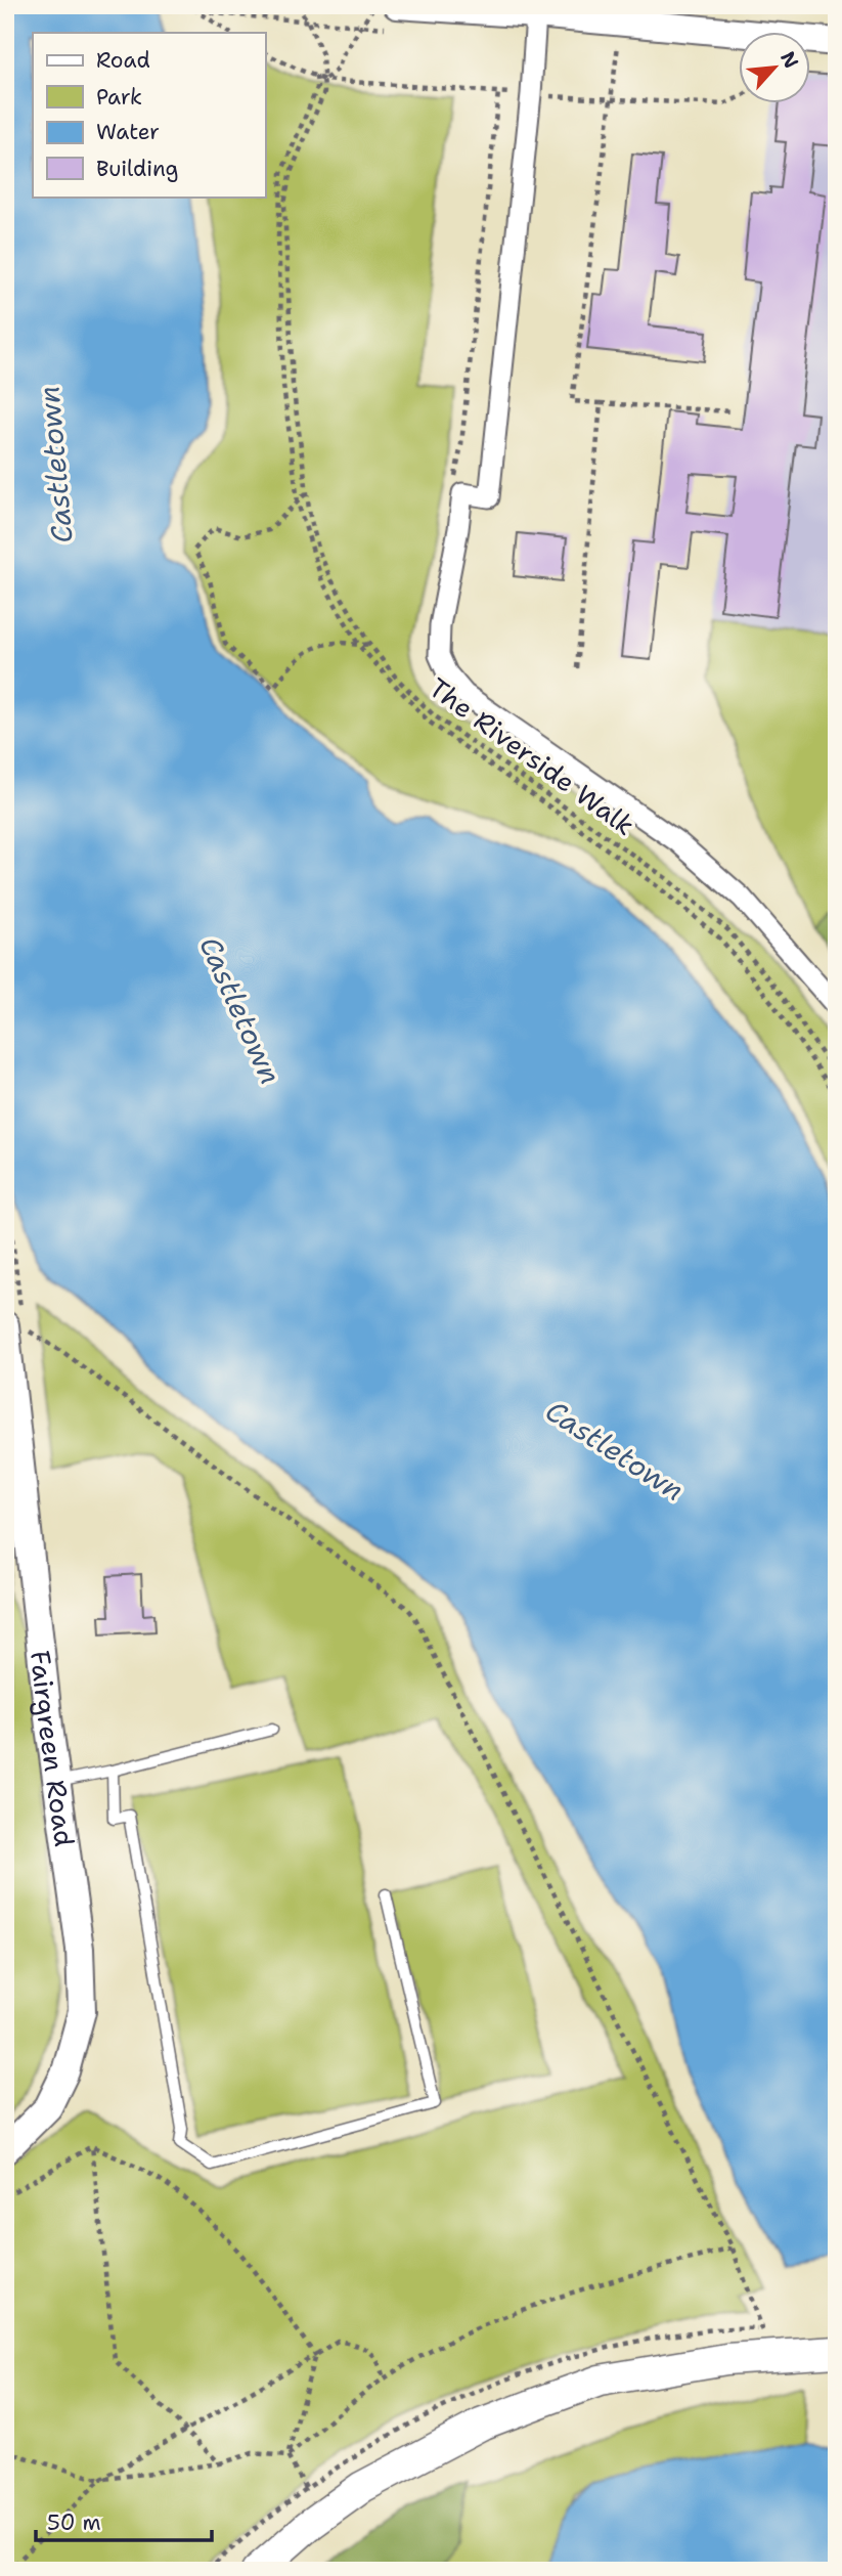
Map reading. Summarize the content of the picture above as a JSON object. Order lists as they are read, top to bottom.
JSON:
{
  "streets": {
    "main road": ["Fairgreen Road"],
    "path": ["The Riverside Walk"]
  },
  "water": ["Castletown"],
  "legend": [
    "Road",
    "Park",
    "Water",
    "Building"
  ],
  "scale_bar": "50 m",
  "north": "top right"
}
